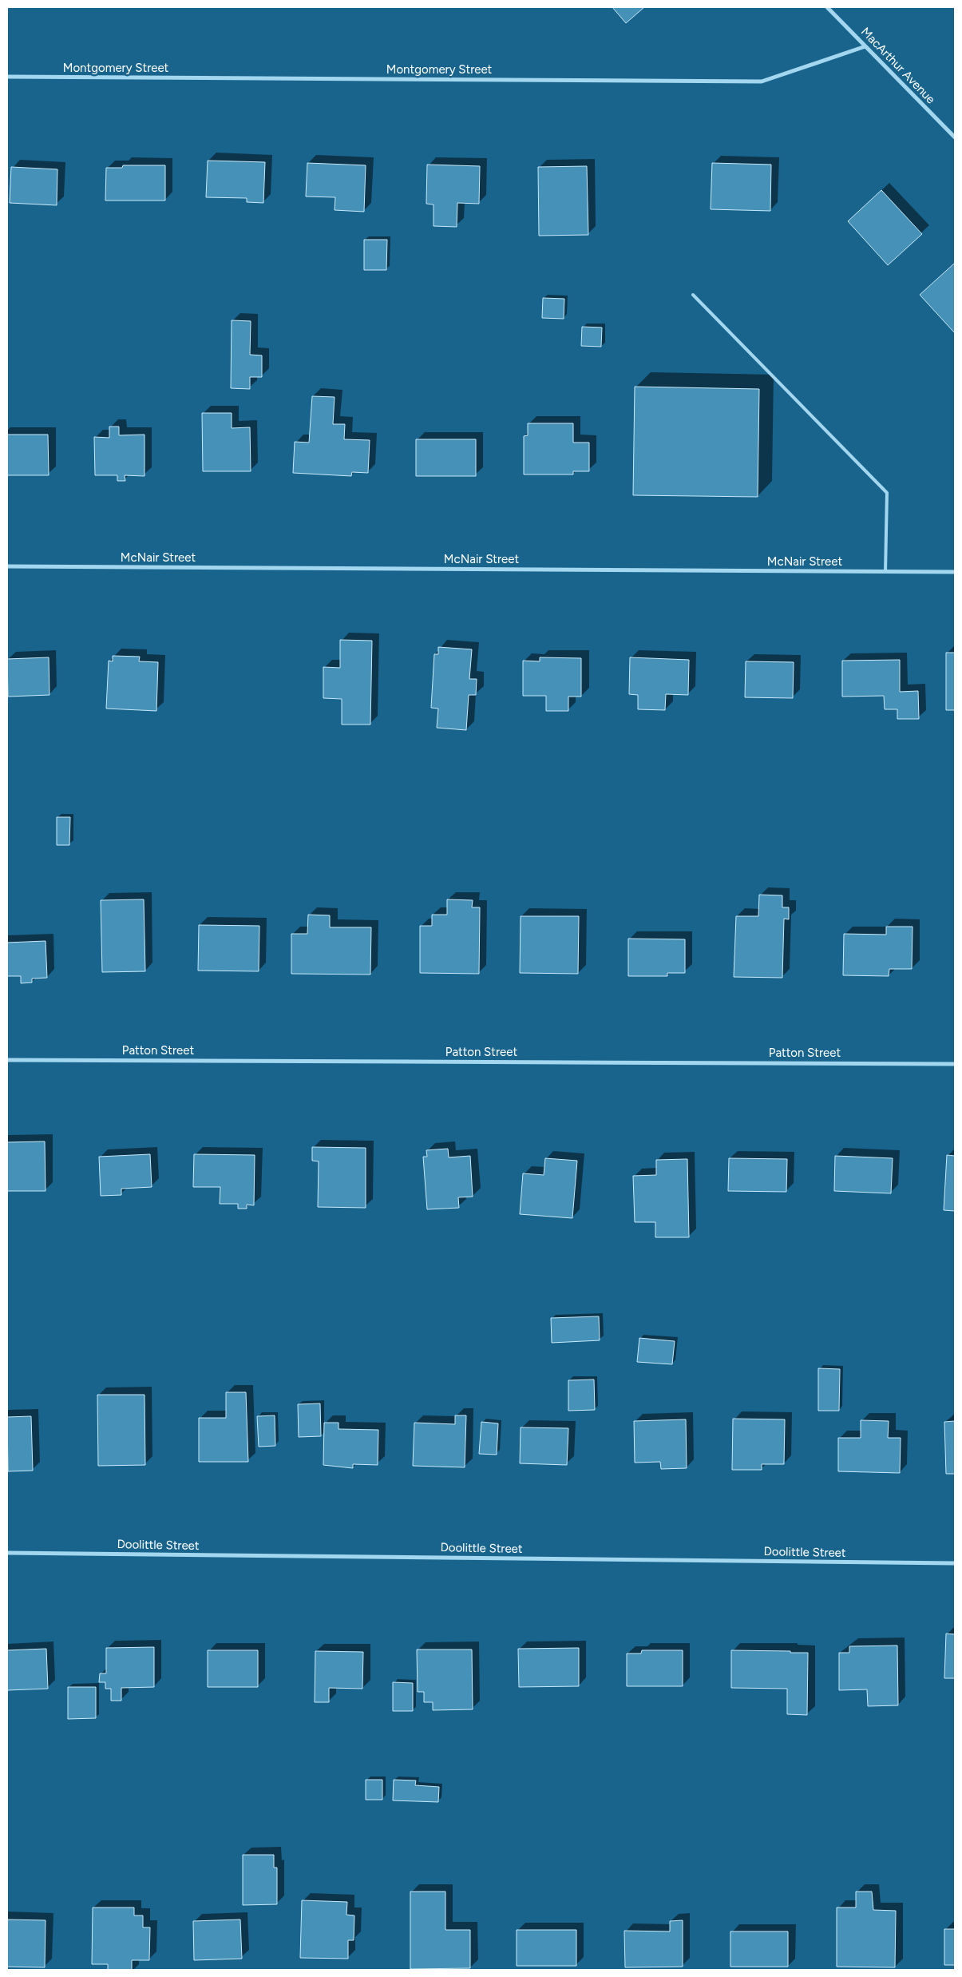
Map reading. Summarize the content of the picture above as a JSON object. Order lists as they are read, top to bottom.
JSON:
{
  "streets": {
    "street": [
      "MacArthur Avenue",
      "Montgomery Street",
      "McNair Street",
      "Patton Street",
      "Doolittle Street"
    ]
  },
  "crossings": [
    ["MacArthur Avenue", "Montgomery Street"]
  ]
}
